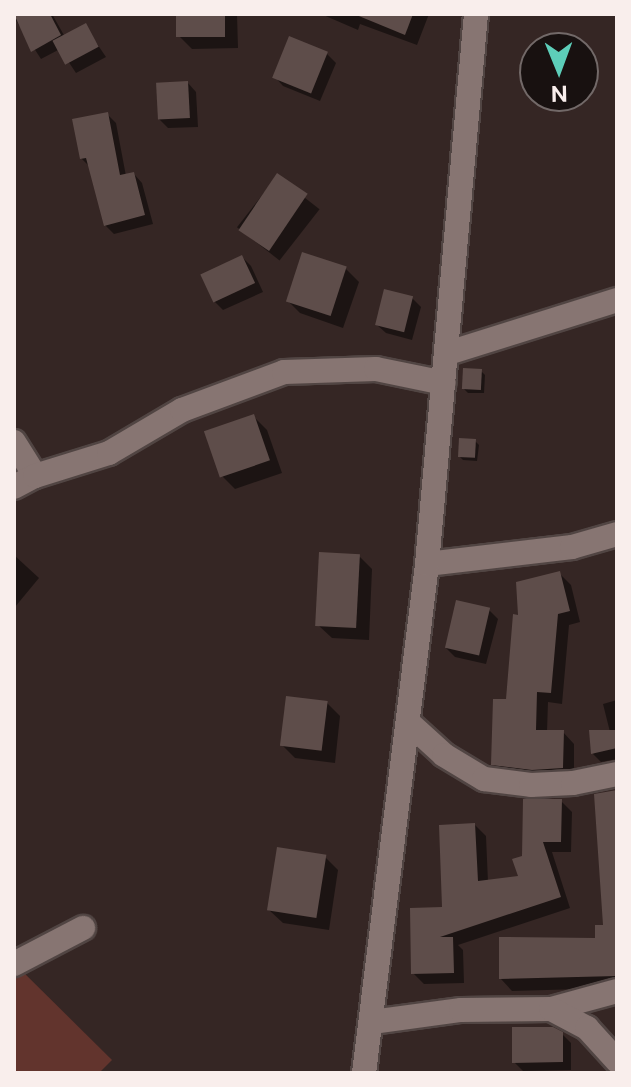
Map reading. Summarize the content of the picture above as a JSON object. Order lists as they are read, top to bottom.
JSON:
{
  "north": "bottom"
}
